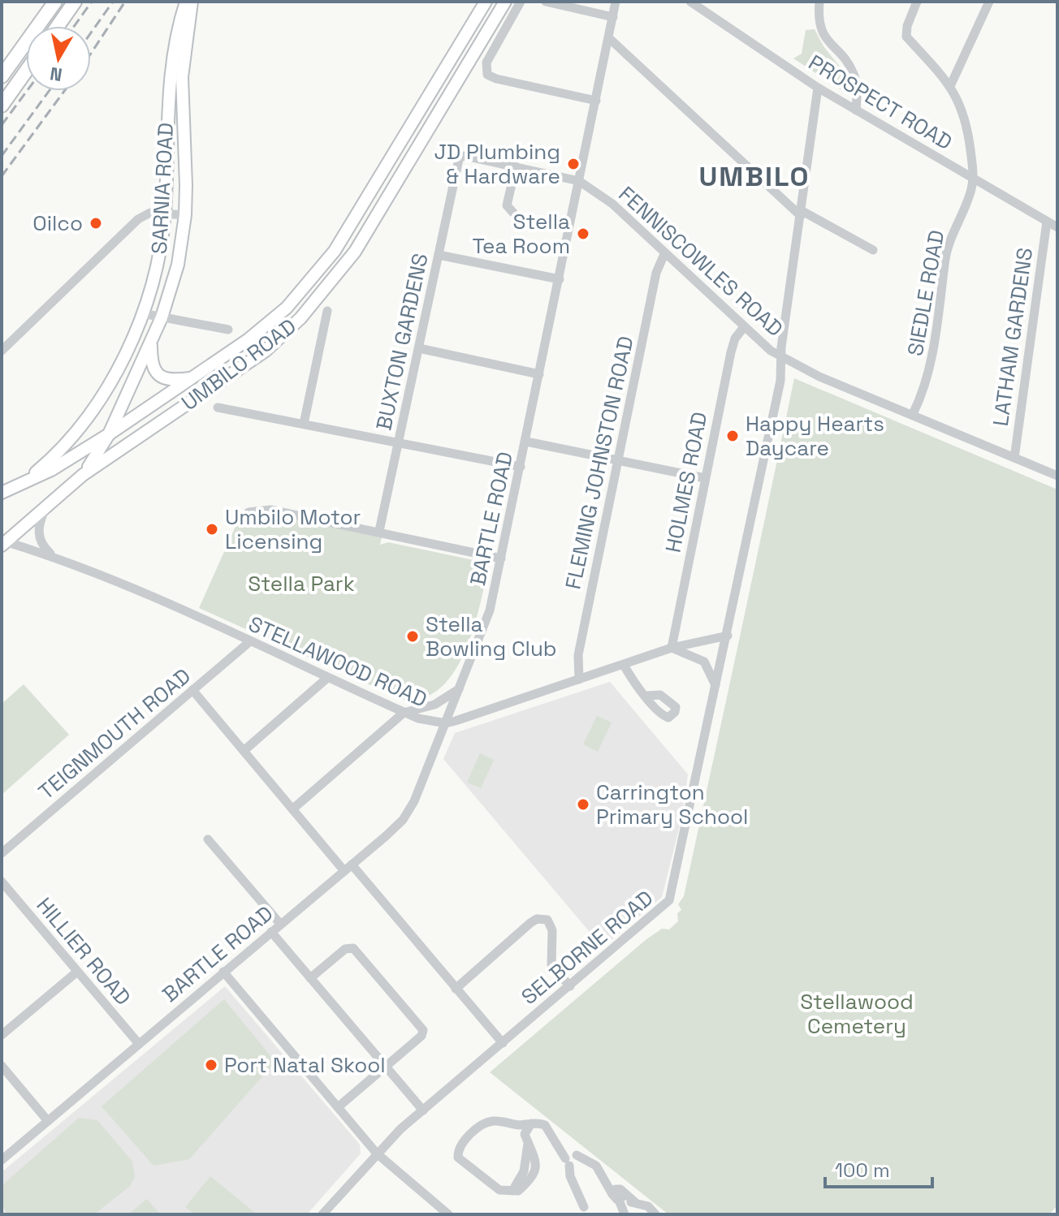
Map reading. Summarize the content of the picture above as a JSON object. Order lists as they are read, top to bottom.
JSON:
{
  "streets": {
    "main road": ["SARNIA ROAD", "UMBILO ROAD"],
    "street": [
      "PROSPECT ROAD",
      "FENNISCOWLES ROAD",
      "SIEDLE ROAD",
      "LATHAM GARDENS",
      "BUXTON GARDENS",
      "FLEMING JOHNSTON ROAD",
      "HOLMES ROAD",
      "BARTLE ROAD",
      "STELLAWOOD ROAD",
      "TEIGNMOUTH ROAD",
      "SELBORNE ROAD",
      "HILLIER ROAD"
    ]
  },
  "crossings": [
    ["PROSPECT ROAD", "SIEDLE ROAD"],
    ["PROSPECT ROAD", "LATHAM GARDENS"],
    ["PROSPECT ROAD", "SELBORNE ROAD"],
    ["SARNIA ROAD", "UMBILO ROAD"],
    ["FENNISCOWLES ROAD", "SIEDLE ROAD"],
    ["FENNISCOWLES ROAD", "LATHAM GARDENS"],
    ["FENNISCOWLES ROAD", "BUXTON GARDENS"],
    ["FENNISCOWLES ROAD", "FLEMING JOHNSTON ROAD"],
    ["FENNISCOWLES ROAD", "HOLMES ROAD"],
    ["FENNISCOWLES ROAD", "BARTLE ROAD"],
    ["FENNISCOWLES ROAD", "SELBORNE ROAD"],
    ["UMBILO ROAD", "STELLAWOOD ROAD"],
    ["FLEMING JOHNSTON ROAD", "STELLAWOOD ROAD"],
    ["HOLMES ROAD", "STELLAWOOD ROAD"],
    ["BARTLE ROAD", "STELLAWOOD ROAD"],
    ["BARTLE ROAD", "HILLIER ROAD"],
    ["STELLAWOOD ROAD", "TEIGNMOUTH ROAD"],
    ["STELLAWOOD ROAD", "SELBORNE ROAD"]
  ],
  "districts": ["UMBILO"],
  "parks": ["Stella Park", "Stellawood Cemetery"],
  "places": [
    "JD Plumbing & Hardware",
    "Oilco",
    "Stella Tea Room",
    "Happy Hearts Daycare",
    "Umbilo Motor Licensing",
    "Stella Bowling Club",
    "Carrington Primary School",
    "Port Natal Skool"
  ],
  "scale_bar": "100 m",
  "north": "bottom"
}
